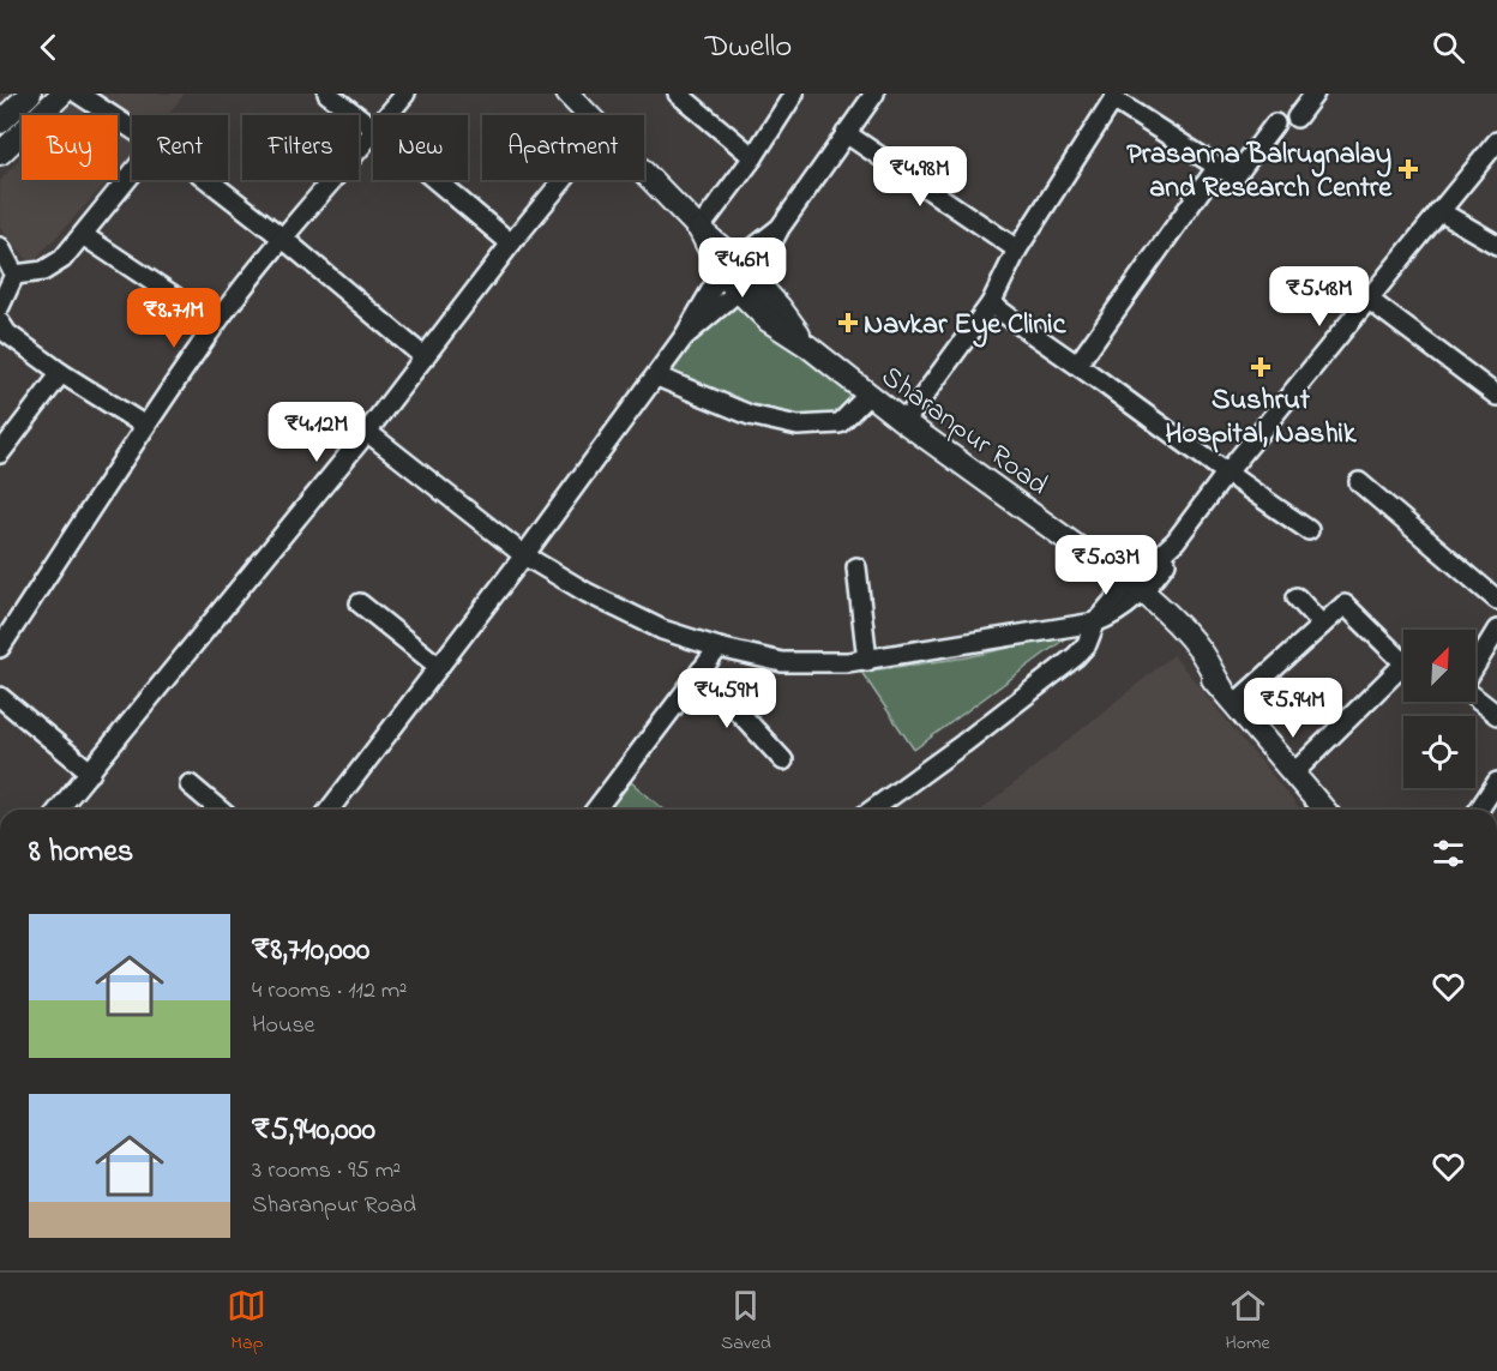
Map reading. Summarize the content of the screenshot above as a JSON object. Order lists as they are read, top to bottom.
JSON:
{
  "streets": {
    "main road": ["Sharanpur Road"]
  },
  "places": {
    "health": ["Prasanna Balrugnalay and Research Centre", "Navkar Eye Clinic", "Sushrut Hospital, Nashik"]
  },
  "north": "top right",
  "page": {
    "header": "Dwello",
    "chip": [
      "Buy",
      "Rent",
      "Filters",
      "New",
      "Apartment"
    ],
    "price": [
      "₹4.98M",
      "₹4.6M",
      "₹5.48M",
      "₹8.71M",
      "₹4.12M",
      "₹5.03M",
      "₹4.59M",
      "₹5.94M"
    ],
    "heading": "8 homes",
    "list": [
      {
        "name": "₹8,710,000",
        "note": "4 rooms · 112 m² · House"
      },
      {
        "name": "₹5,940,000",
        "note": "3 rooms · 95 m² · Sharanpur Road"
      }
    ],
    "tabs": ["Map", "Saved", "Home"]
  }
}
